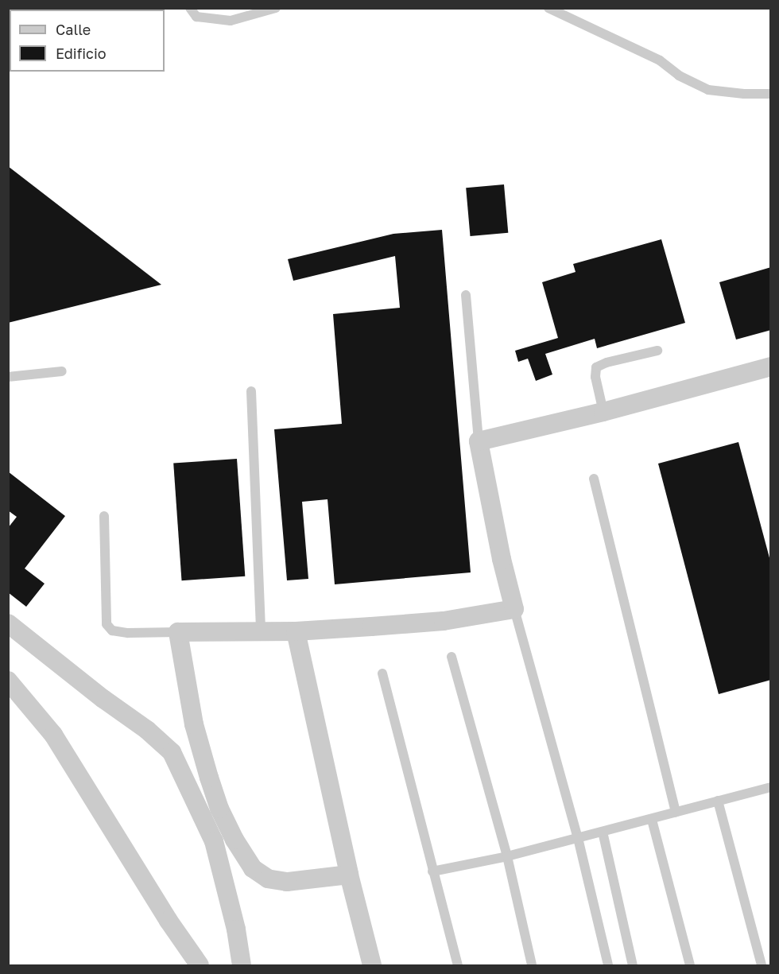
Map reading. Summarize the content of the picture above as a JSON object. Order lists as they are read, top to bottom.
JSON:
{
  "legend": ["Calle", "Edificio"]
}
